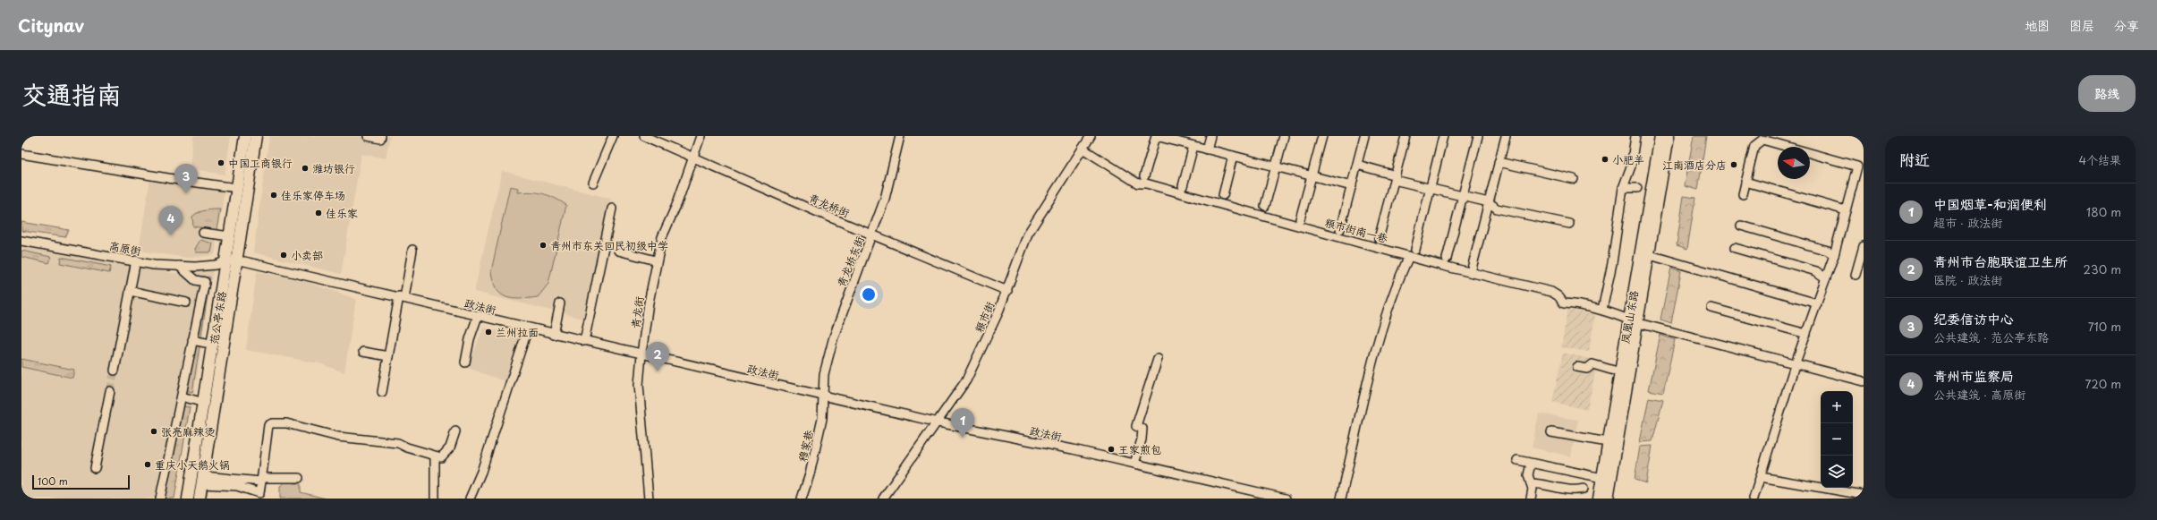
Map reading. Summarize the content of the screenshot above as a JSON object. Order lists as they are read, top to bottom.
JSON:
{
  "streets": {
    "main road": ["凤凰山东路", "范公亭东路"],
    "street": [
      "青龙桥街",
      "粮市街南一巷",
      "高原街",
      "青龙桥东街",
      "政法街",
      "青龙街",
      "粮市街",
      "穆家巷"
    ]
  },
  "crossings": [
    ["青龙桥街", "青龙桥东街"],
    ["青龙桥街", "青龙街"],
    ["青龙桥街", "粮市街"],
    ["粮市街南一巷", "粮市街"],
    ["粮市街南一巷", "凤凰山东路"],
    ["高原街", "政法街"],
    ["高原街", "范公亭东路"],
    ["青龙桥东街", "政法街"],
    ["青龙桥东街", "穆家巷"],
    ["政法街", "青龙街"],
    ["政法街", "粮市街"],
    ["政法街", "范公亭东路"],
    ["政法街", "穆家巷"]
  ],
  "places": [
    "小肥羊",
    "中国工商银行",
    "江南酒店分店",
    "潍坊银行",
    "佳乐家停车场",
    "佳乐家",
    "青州市东关回民初级中学",
    "小卖部",
    "兰州拉面",
    "张亮麻辣烫",
    "王家煎包",
    "重庆小天鹅火锅"
  ],
  "scale_bar": "100 m",
  "north": "left",
  "page": {
    "header": "Citynav",
    "nav": ["地图", "图层", "分享"],
    "title": "交通指南",
    "buttons": "路线",
    "heading": ["附近", "4个结果"],
    "pins": [
      "3",
      "4",
      "2",
      "1"
    ],
    "list": [
      {
        "mark": "1",
        "name": "中国烟草-和润便利",
        "note": "超市 · 政法街",
        "value": "180 m"
      },
      {
        "mark": "2",
        "name": "青州市台胞联谊卫生所",
        "note": "医院 · 政法街",
        "value": "230 m"
      },
      {
        "mark": "3",
        "name": "纪委信访中心",
        "note": "公共建筑 · 范公亭东路",
        "value": "710 m"
      },
      {
        "mark": "4",
        "name": "青州市监察局",
        "note": "公共建筑 · 高原街",
        "value": "720 m"
      }
    ],
    "map_buttons": ["+", "−"],
    "scale": "100 m"
  }
}
